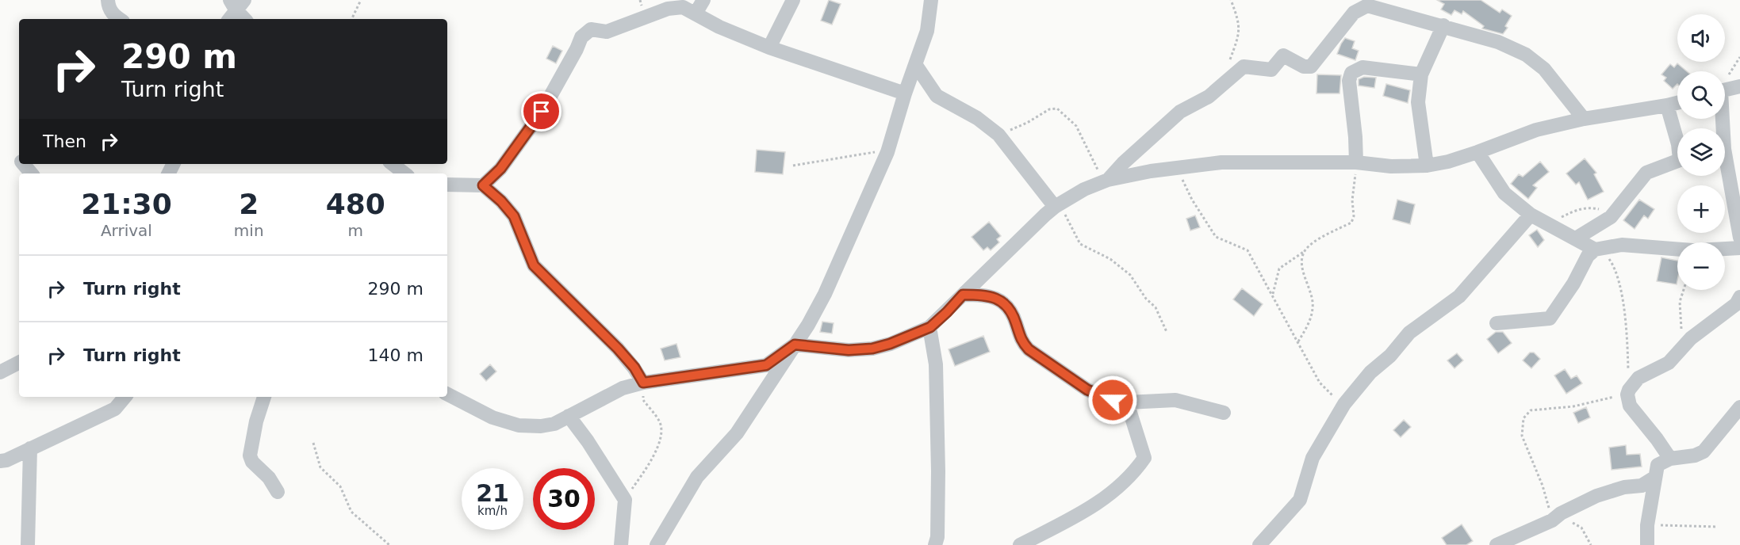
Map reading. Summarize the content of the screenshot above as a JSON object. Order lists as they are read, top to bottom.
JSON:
{
  "page": {
    "map_buttons": ["+", "−"],
    "turn": ["290 m", "Turn right"],
    "then": "Then",
    "eta": [
      "21:30",
      "Arrival",
      "2",
      "min",
      "480",
      "m"
    ],
    "list": [
      {
        "name": "Turn right",
        "value": "290 m"
      },
      {
        "name": "Turn right",
        "value": "140 m"
      }
    ],
    "speed": "21 km/h",
    "limit": "30"
  }
}
